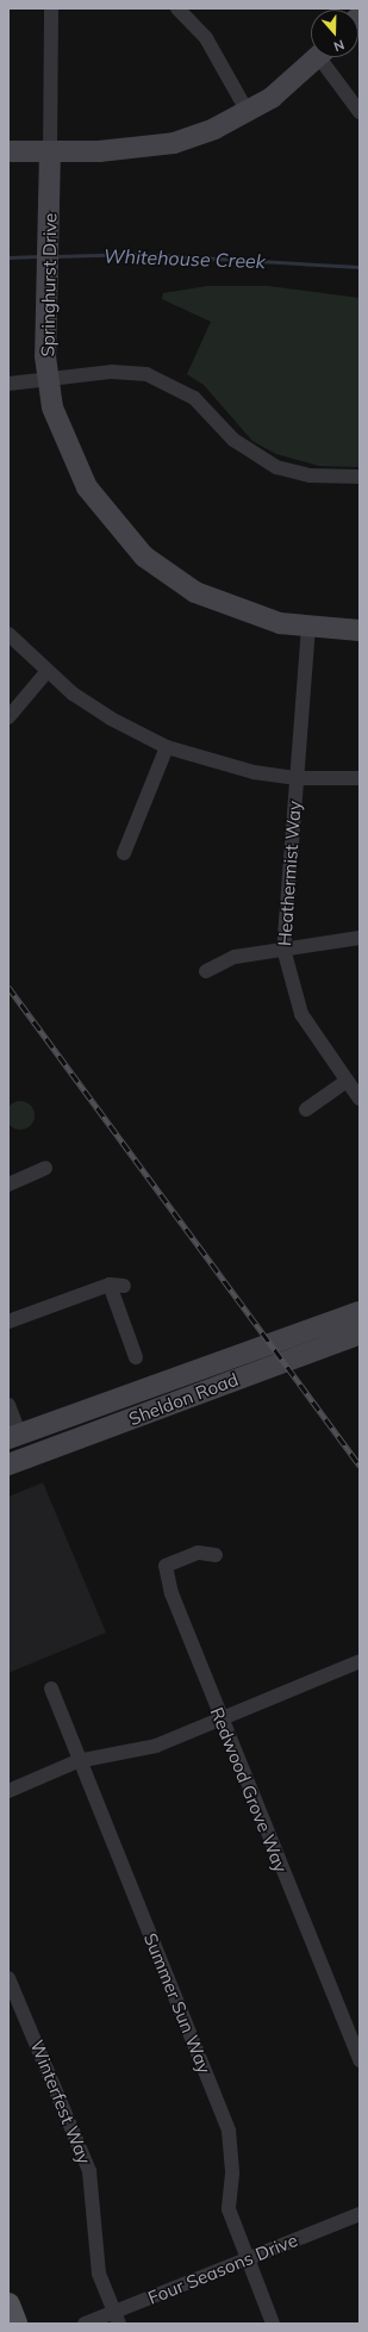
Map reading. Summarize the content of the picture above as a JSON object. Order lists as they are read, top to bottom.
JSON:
{
  "streets": {
    "street": [
      "Springhurst Drive",
      "Heathermist Way",
      "Sheldon Road",
      "Redwood Grove Way",
      "Summer Sun Way",
      "Winterfest Way",
      "Four Seasons Drive"
    ]
  },
  "crossings": [
    ["Springhurst Drive", "Heathermist Way"],
    ["Summer Sun Way", "Four Seasons Drive"],
    ["Winterfest Way", "Four Seasons Drive"]
  ],
  "water": ["Whitehouse Creek"],
  "north": "bottom"
}
